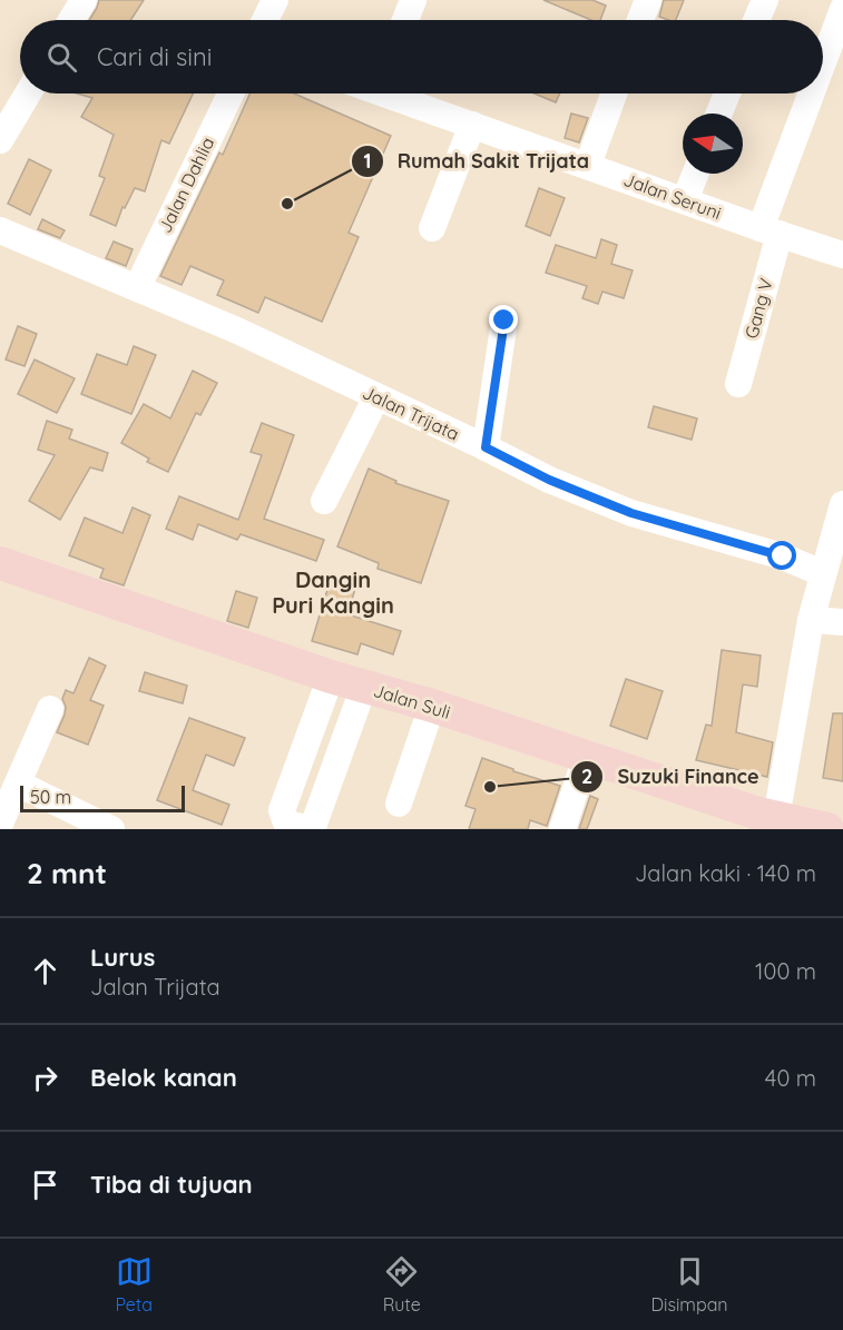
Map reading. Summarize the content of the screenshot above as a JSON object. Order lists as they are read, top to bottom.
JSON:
{
  "streets": {
    "main road": ["Jalan Suli"],
    "street": [
      "Jalan Dahlia",
      "Jalan Seruni",
      "Gang V",
      "Jalan Trijata"
    ]
  },
  "crossings": [
    ["Jalan Dahlia", "Jalan Trijata"],
    ["Jalan Seruni", "Gang V"]
  ],
  "districts": ["Dangin Puri Kangin"],
  "places": ["Rumah Sakit Trijata", "Suzuki Finance"],
  "scale_bar": "50 m",
  "north": "left",
  "page": {
    "search": "Cari di sini",
    "scale": "50 m",
    "heading": ["2 mnt", "Jalan kaki · 140 m"],
    "list": [
      ["Lurus", "Jalan Trijata", "100 m"],
      ["Belok kanan", "40 m"],
      "Tiba di tujuan"
    ],
    "nav": ["Peta", "Rute", "Disimpan"]
  }
}
